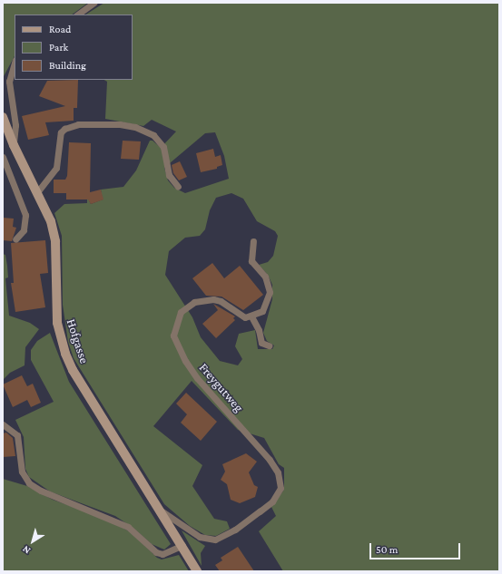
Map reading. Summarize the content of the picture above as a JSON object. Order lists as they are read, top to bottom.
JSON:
{
  "streets": {
    "main road": ["Hofgasse"],
    "lane": ["Freygutweg"]
  },
  "crossings": [
    ["Hofgasse", "Freygutweg"]
  ],
  "legend": ["Road", "Park", "Building"],
  "scale_bar": "50 m",
  "north": "bottom left"
}
